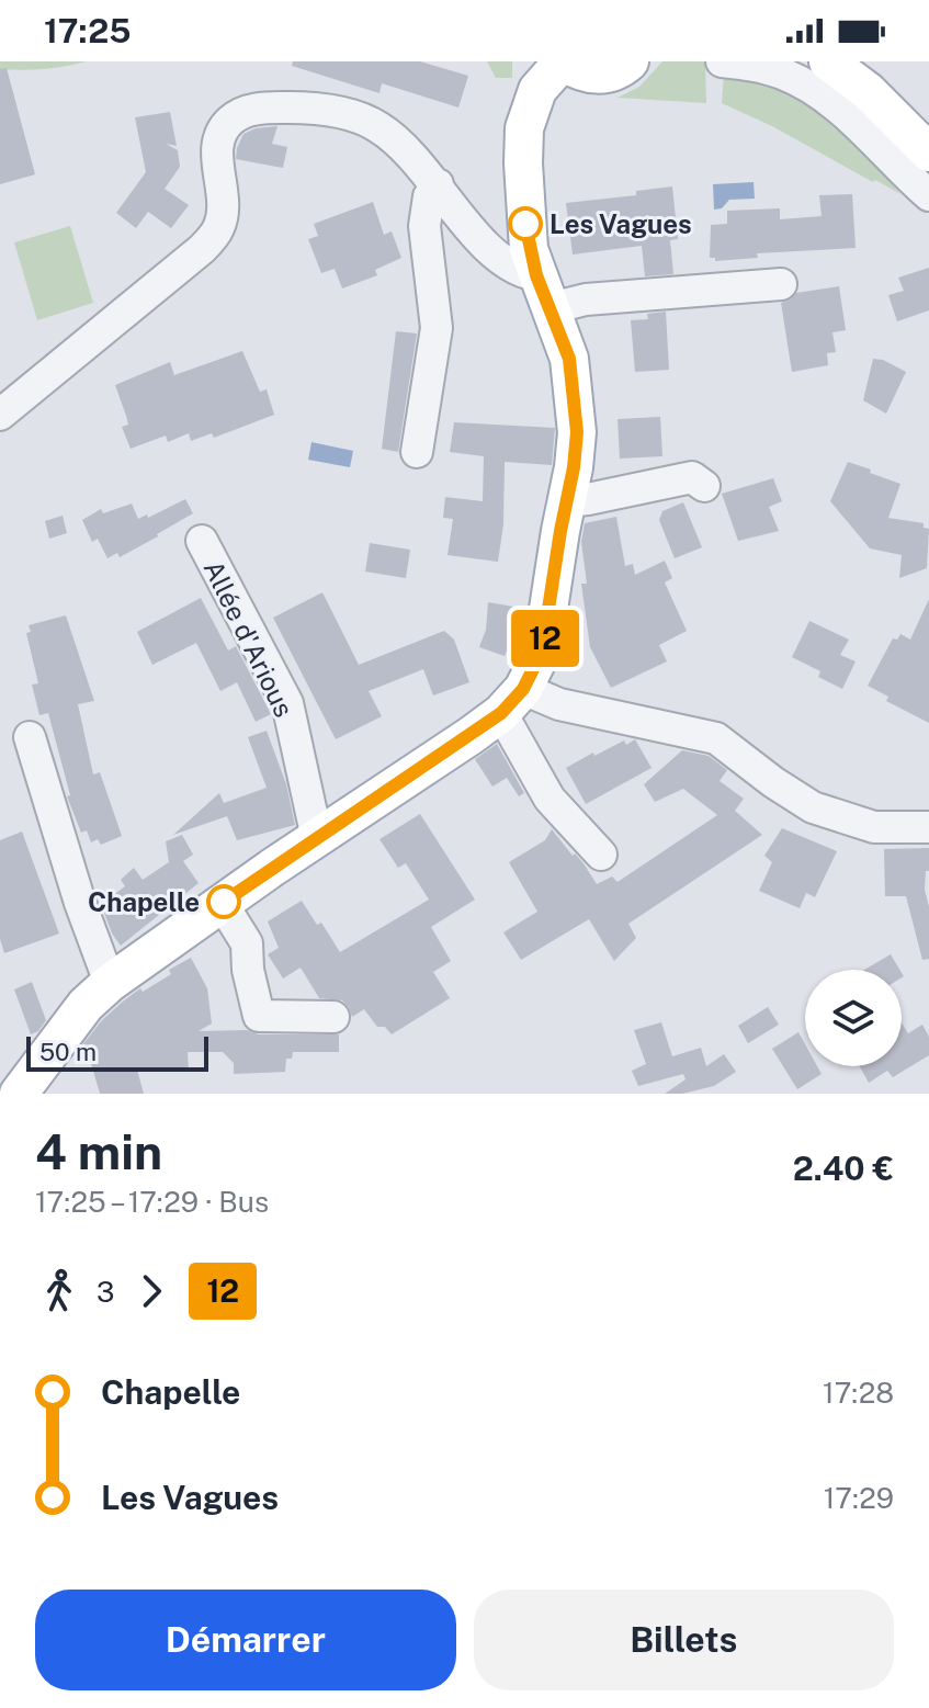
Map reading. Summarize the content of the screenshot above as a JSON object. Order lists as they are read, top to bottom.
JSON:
{
  "streets": {
    "street": ["Allée d'Arious"]
  },
  "places": ["Les Vagues", "Chapelle"],
  "lines": ["bus line 12"],
  "scale_bar": "50 m",
  "page": {
    "status": "17:25",
    "on_map": "12",
    "scale": "50 m",
    "heading": ["4 min", "17:25 – 17:29 · Bus", "2.40 €"],
    "legs": ["3", "12"],
    "list": [
      {
        "name": "Chapelle",
        "value": "17:28"
      },
      {
        "name": "Les Vagues",
        "value": "17:29"
      }
    ],
    "buttons": ["Démarrer", "Billets"]
  }
}
